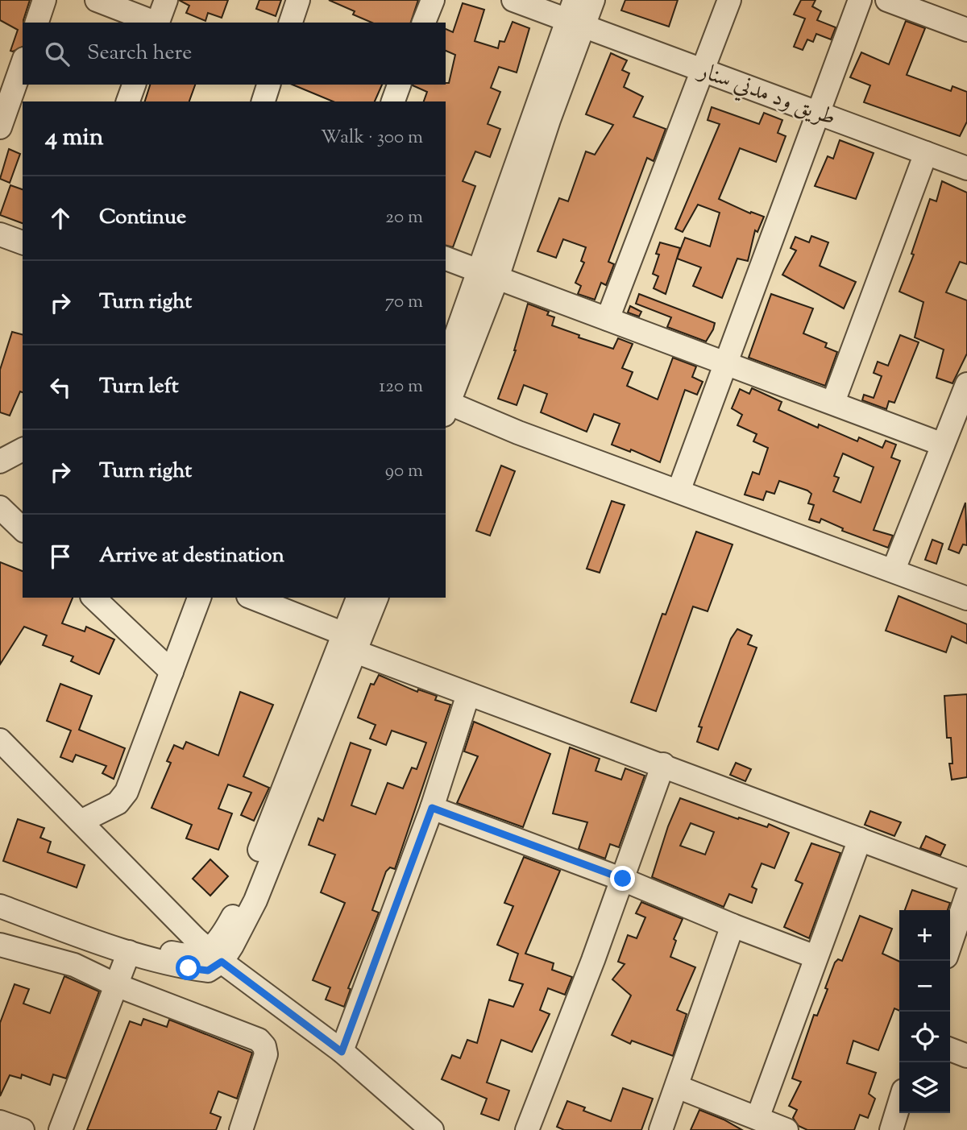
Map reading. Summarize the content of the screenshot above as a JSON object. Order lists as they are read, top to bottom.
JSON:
{
  "streets": {
    "street": ["طريق ود مدني سنار"]
  },
  "page": {
    "search": "Search here",
    "heading": ["4 min", "Walk · 300 m"],
    "list": [
      ["Continue", "20 m"],
      ["Turn right", "70 m"],
      ["Turn left", "120 m"],
      ["Turn right", "90 m"],
      "Arrive at destination"
    ],
    "map_buttons": ["+", "−"]
  }
}
